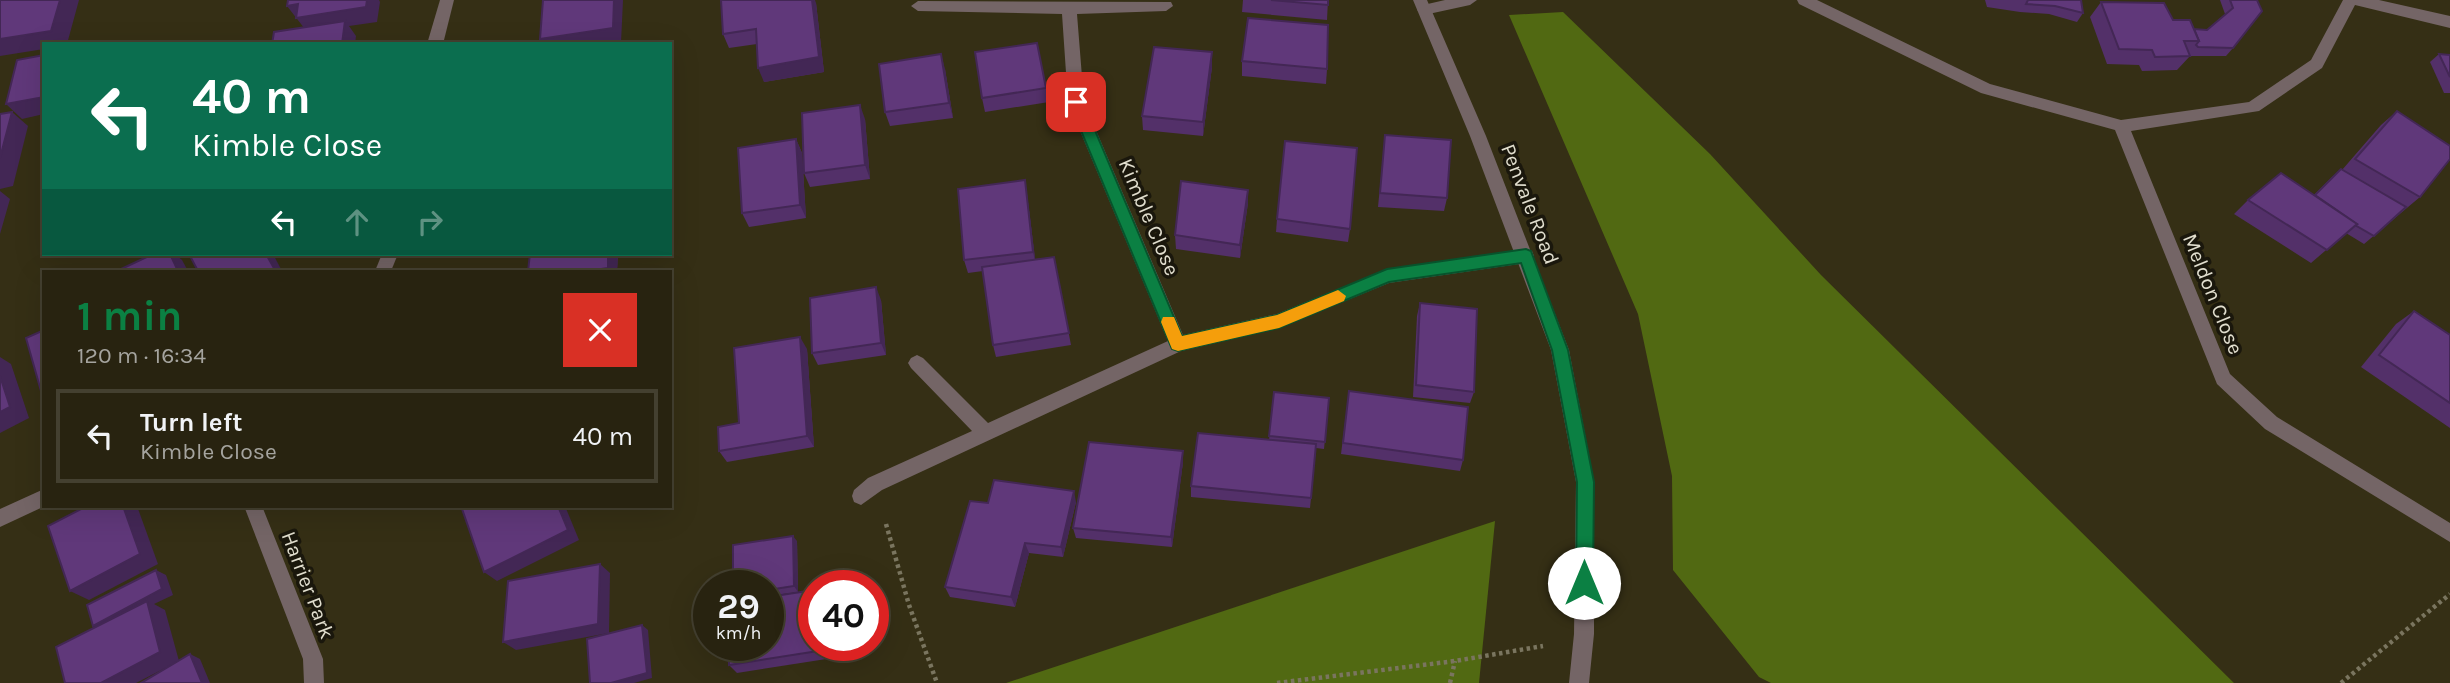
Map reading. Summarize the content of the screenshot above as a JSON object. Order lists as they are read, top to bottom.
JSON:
{
  "streets": {
    "street": [
      "Penvale Road",
      "Kimble Close",
      "Meldon Close",
      "Harrier Park"
    ]
  },
  "page": {
    "turn": ["40 m", "Kimble Close"],
    "heading": ["1 min", "120 m · 16:34"],
    "list": [
      {
        "name": "Turn left",
        "note": "Kimble Close",
        "value": "40 m"
      }
    ],
    "speed": "29 km/h",
    "limit": "40"
  }
}
